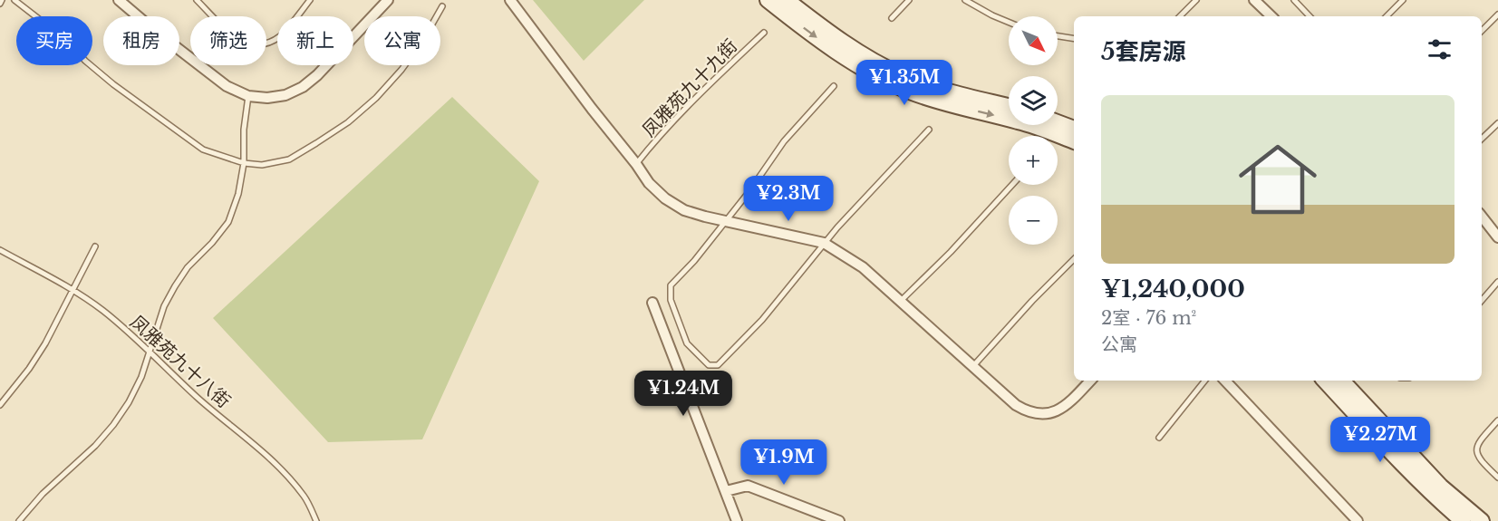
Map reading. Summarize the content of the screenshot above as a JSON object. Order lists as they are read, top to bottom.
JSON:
{
  "streets": {
    "lane": ["凤雅苑九十九街", "凤雅苑九十八街"]
  },
  "north": "bottom right",
  "page": {
    "map_buttons": ["+", "−"],
    "chip": [
      "买房",
      "租房",
      "筛选",
      "新上",
      "公寓"
    ],
    "heading": "5套房源",
    "price": [
      "¥1.35M",
      "¥2.3M",
      "¥1.24M",
      "¥2.27M",
      "¥1.9M"
    ],
    "list": [
      {
        "name": "¥1,240,000",
        "note": "2室 · 76 m² · 公寓"
      }
    ]
  }
}
